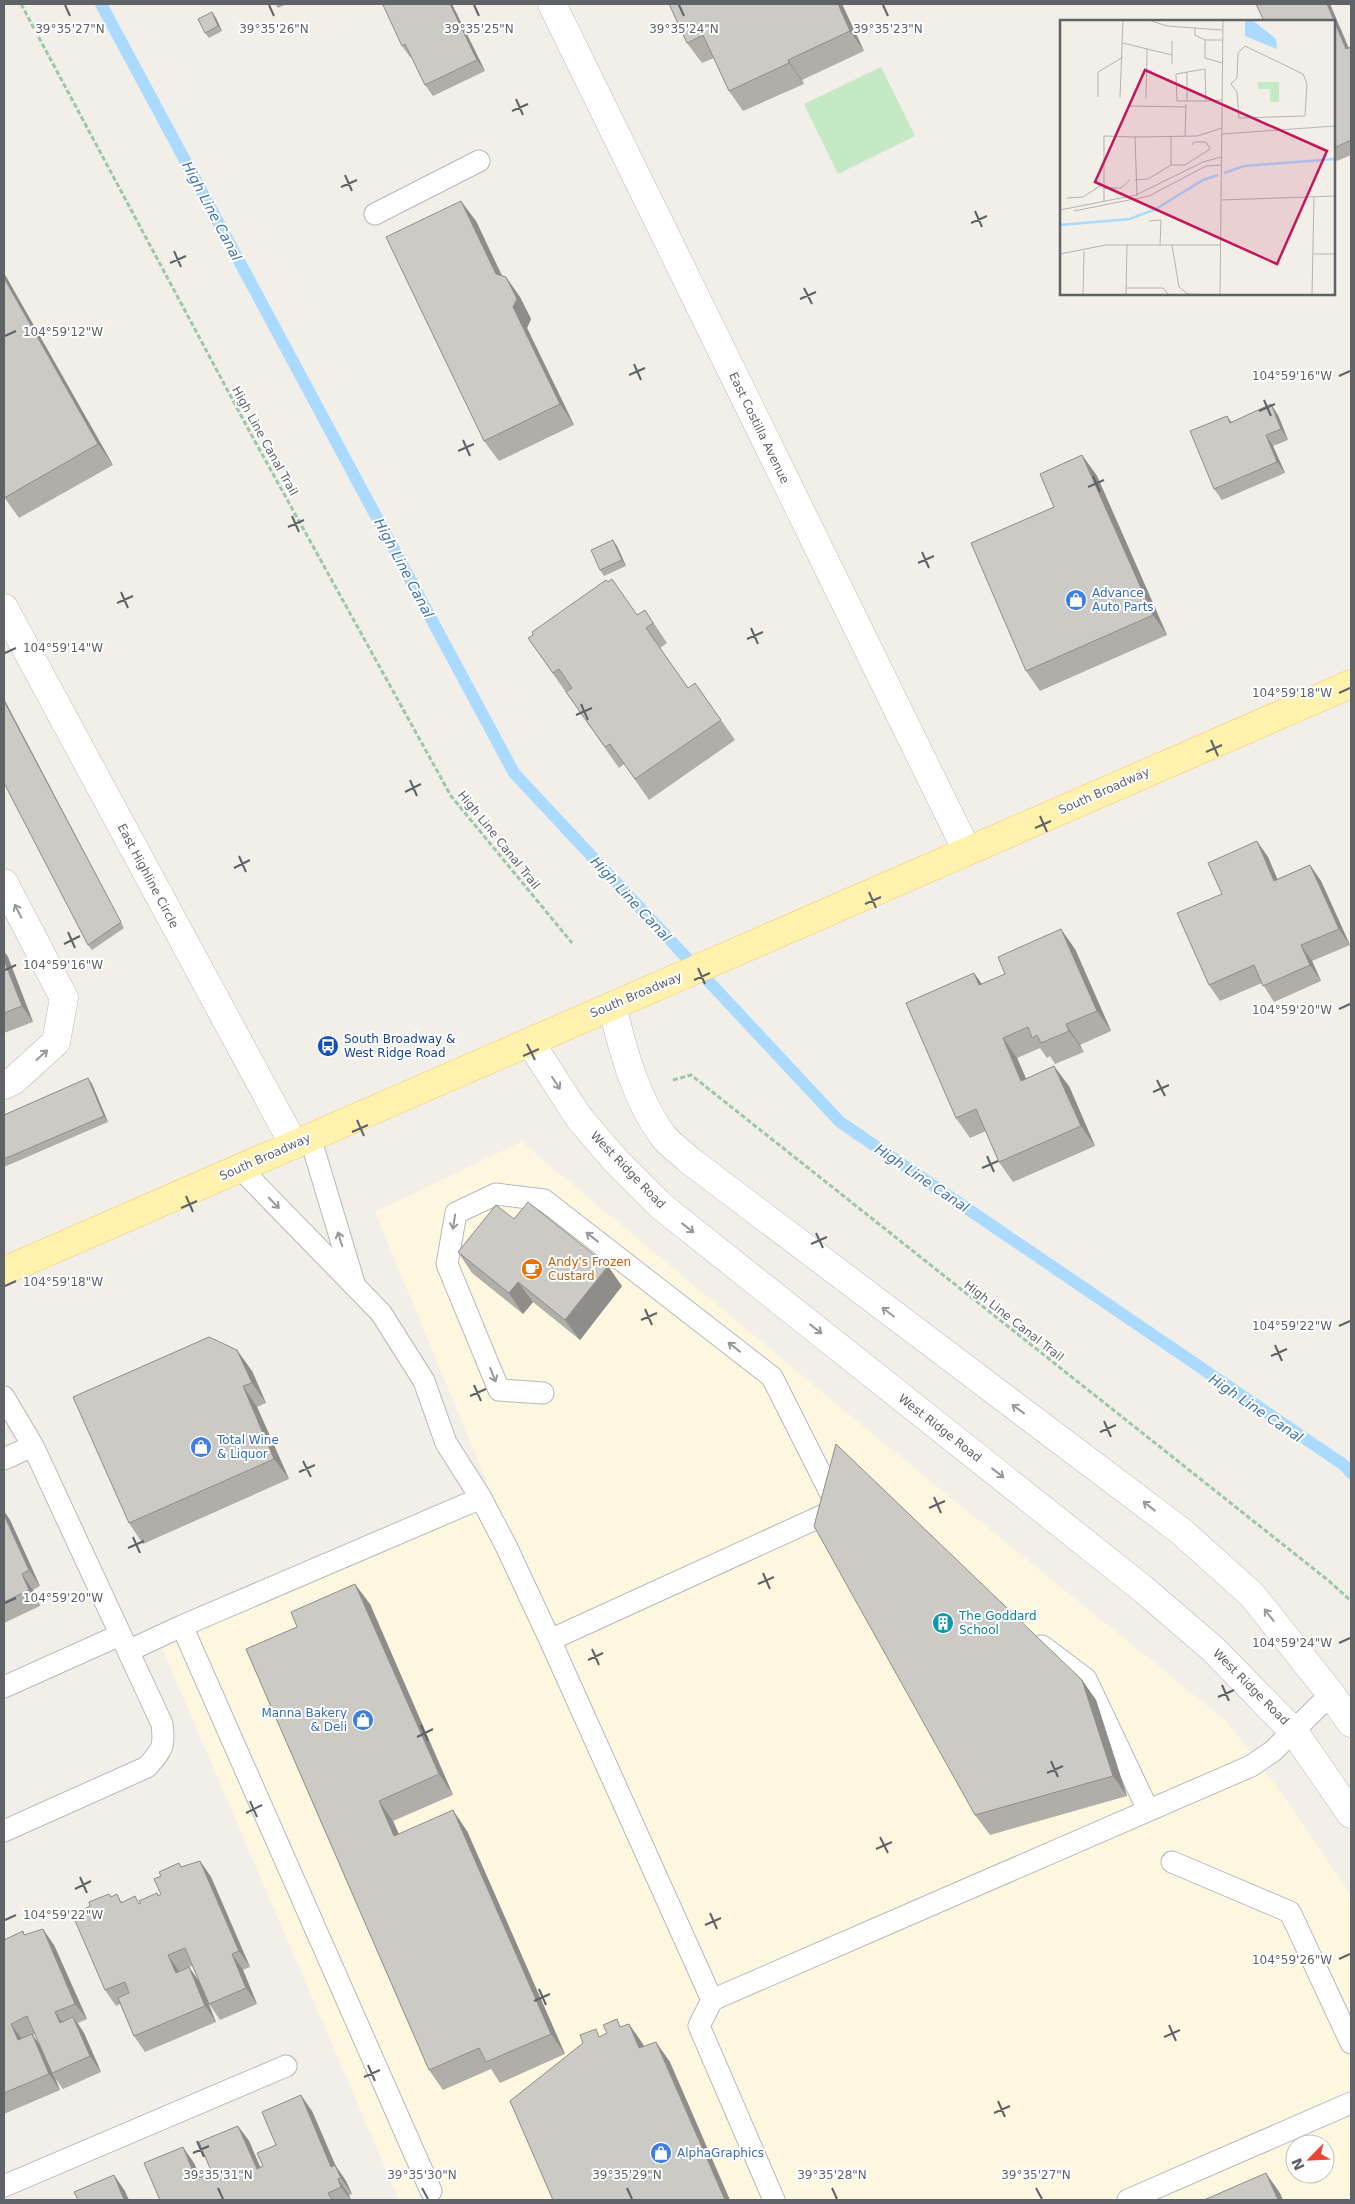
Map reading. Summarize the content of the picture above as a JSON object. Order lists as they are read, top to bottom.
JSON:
{
  "streets": {
    "main road": ["South Broadway"],
    "street": ["East Costilla Avenue", "East Highline Circle", "West Ridge Road"],
    "path": ["High Line Canal Trail"]
  },
  "crossings": [
    ["East Costilla Avenue", "South Broadway"],
    ["South Broadway", "East Highline Circle"],
    ["South Broadway", "West Ridge Road"]
  ],
  "water": ["High Line Canal"],
  "places": {
    "shop": [
      "Advance Auto Parts",
      "Total Wine & Liquor",
      "Manna Bakery & Deli",
      "AlphaGraphics"
    ],
    "bus stop": ["South Broadway & West Ridge Road"],
    "cafe": ["Andy's Frozen Custard"],
    "building": ["The Goddard School"]
  },
  "north": "bottom left",
  "coordinates": [
    "39°35'24\"N",
    "39°35'23\"N",
    "39°35'27\"N",
    "39°35'26\"N",
    "39°35'25\"N",
    "104°59'12\"W",
    "104°59'16\"W",
    "104°59'14\"W",
    "104°59'18\"W",
    "104°59'20\"W",
    "104°59'22\"W",
    "104°59'24\"W",
    "104°59'26\"W",
    "39°35'31\"N",
    "39°35'30\"N",
    "39°35'29\"N",
    "39°35'28\"N"
  ]
}
